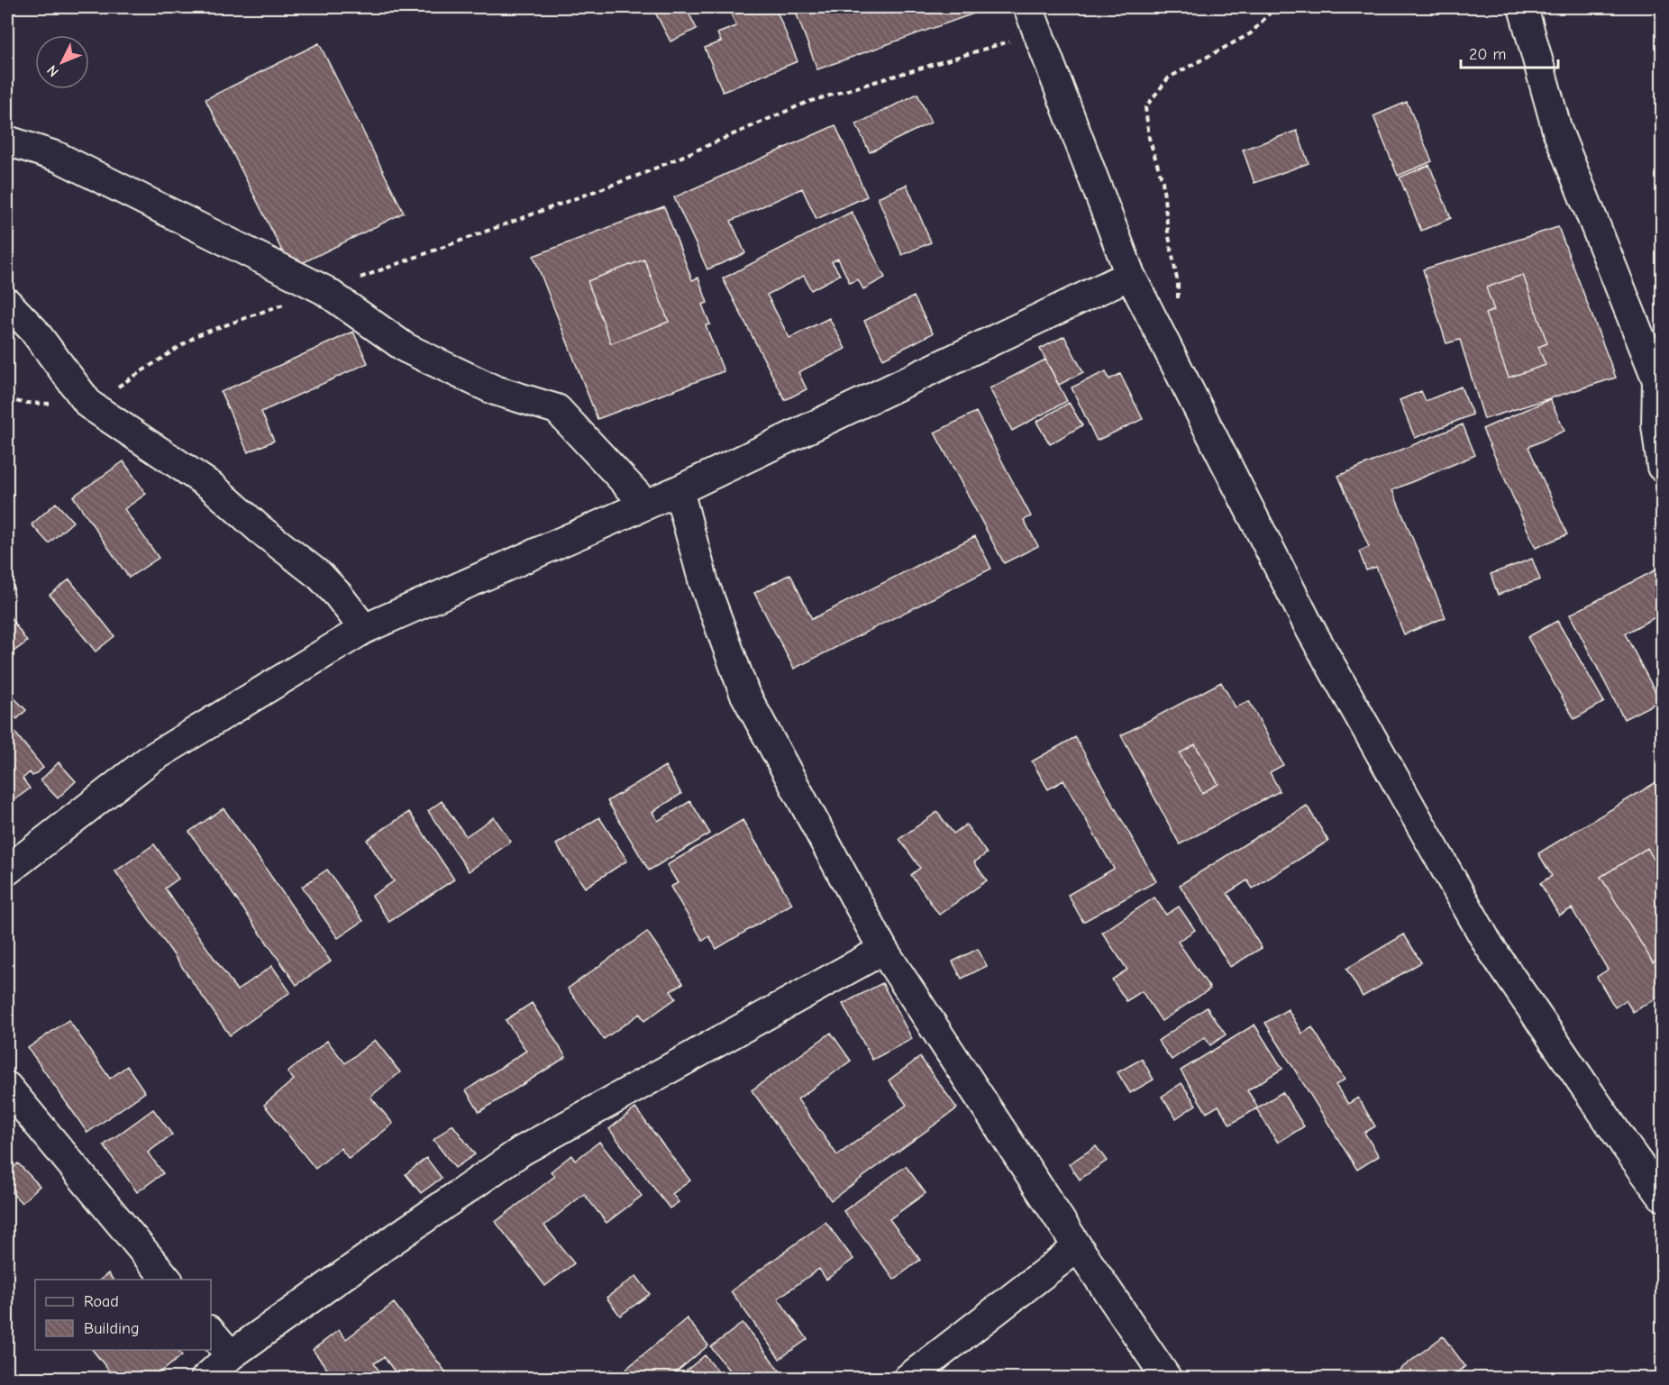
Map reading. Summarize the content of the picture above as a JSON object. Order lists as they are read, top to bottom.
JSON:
{
  "legend": ["Road", "Building"],
  "scale_bar": "20 m",
  "north": "bottom left"
}
